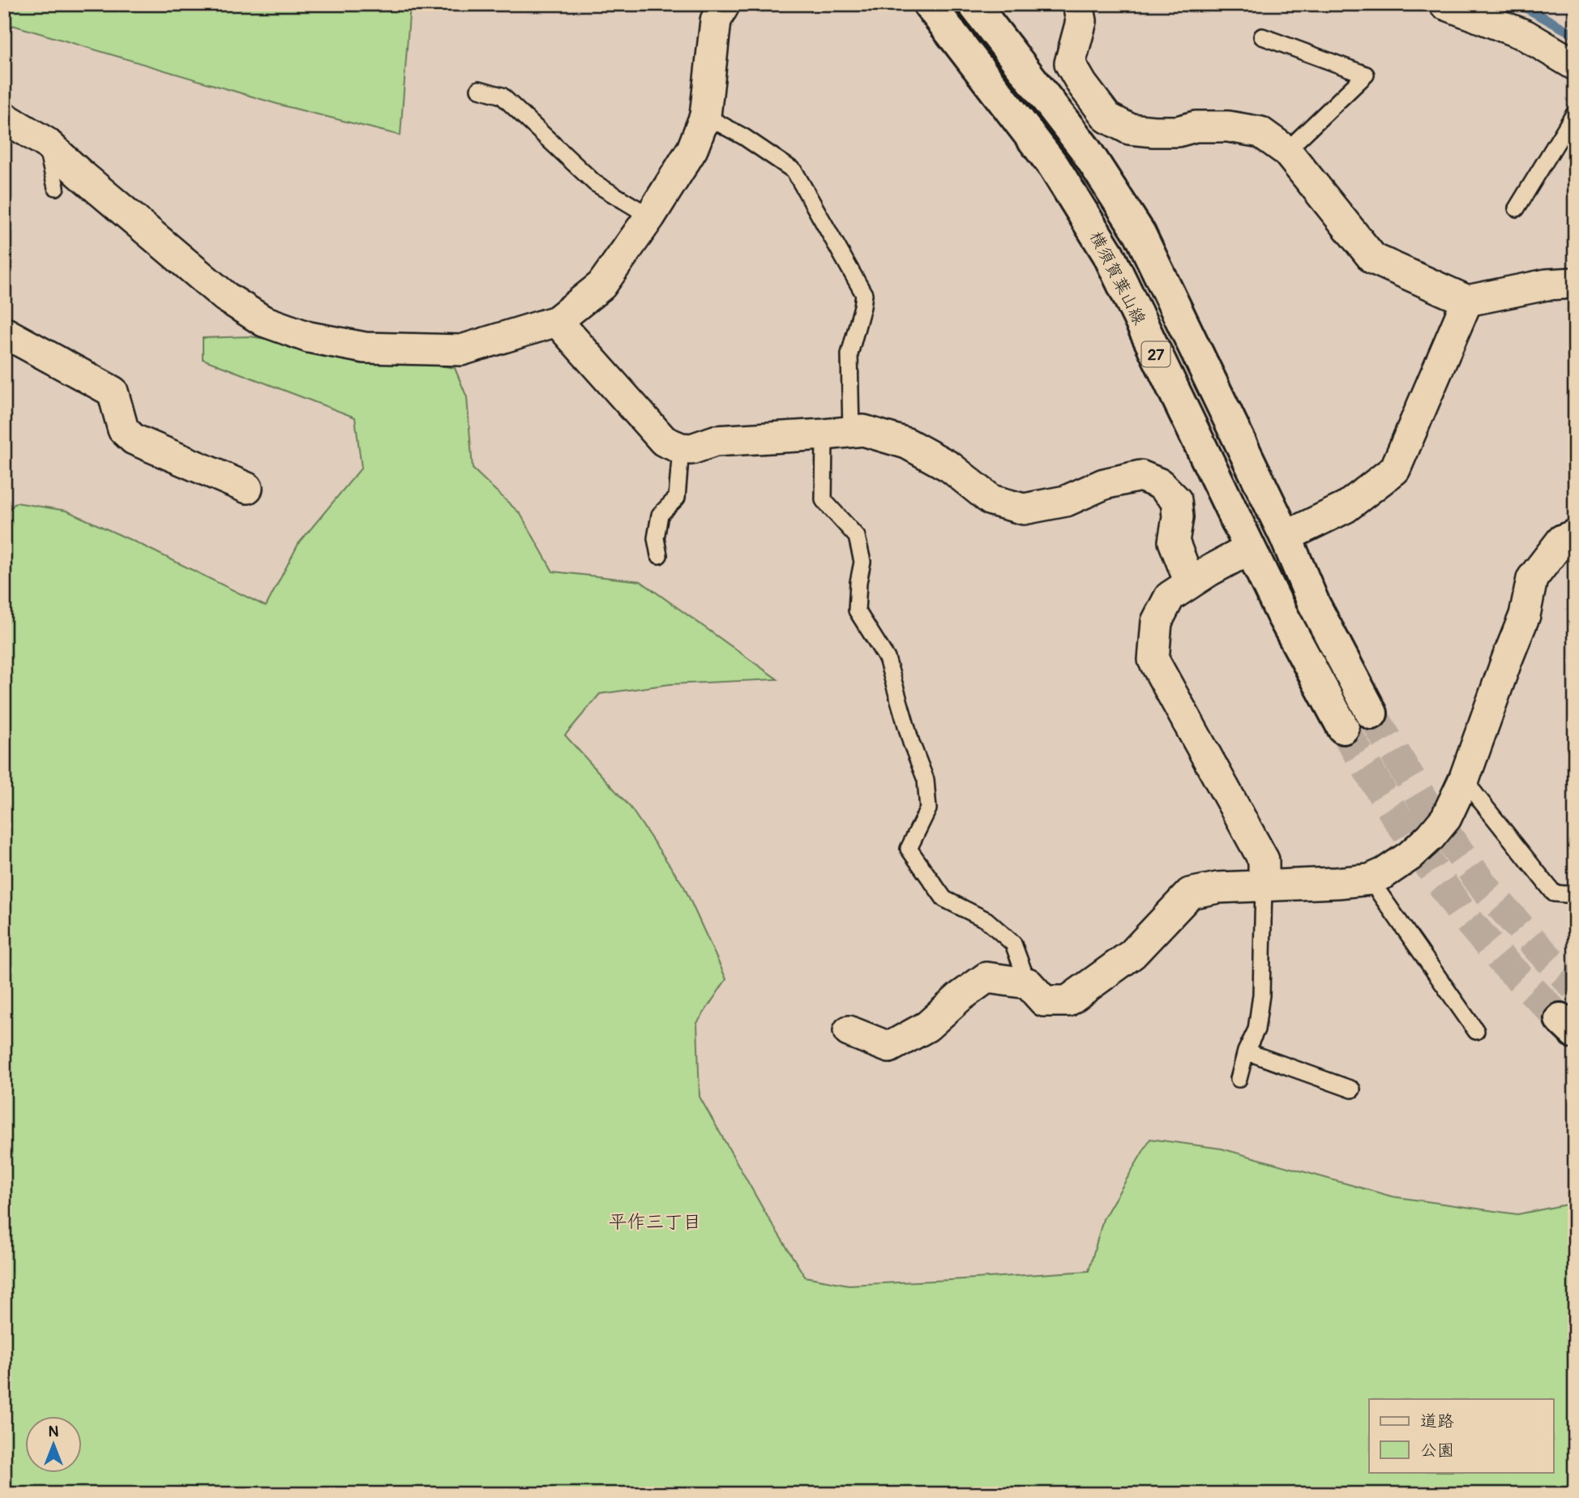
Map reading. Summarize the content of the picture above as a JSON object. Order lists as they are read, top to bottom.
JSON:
{
  "streets": {
    "main road": ["横須賀葉山線", "27"]
  },
  "districts": ["平作三丁目"],
  "legend": ["道路", "公園"],
  "north": "top"
}
